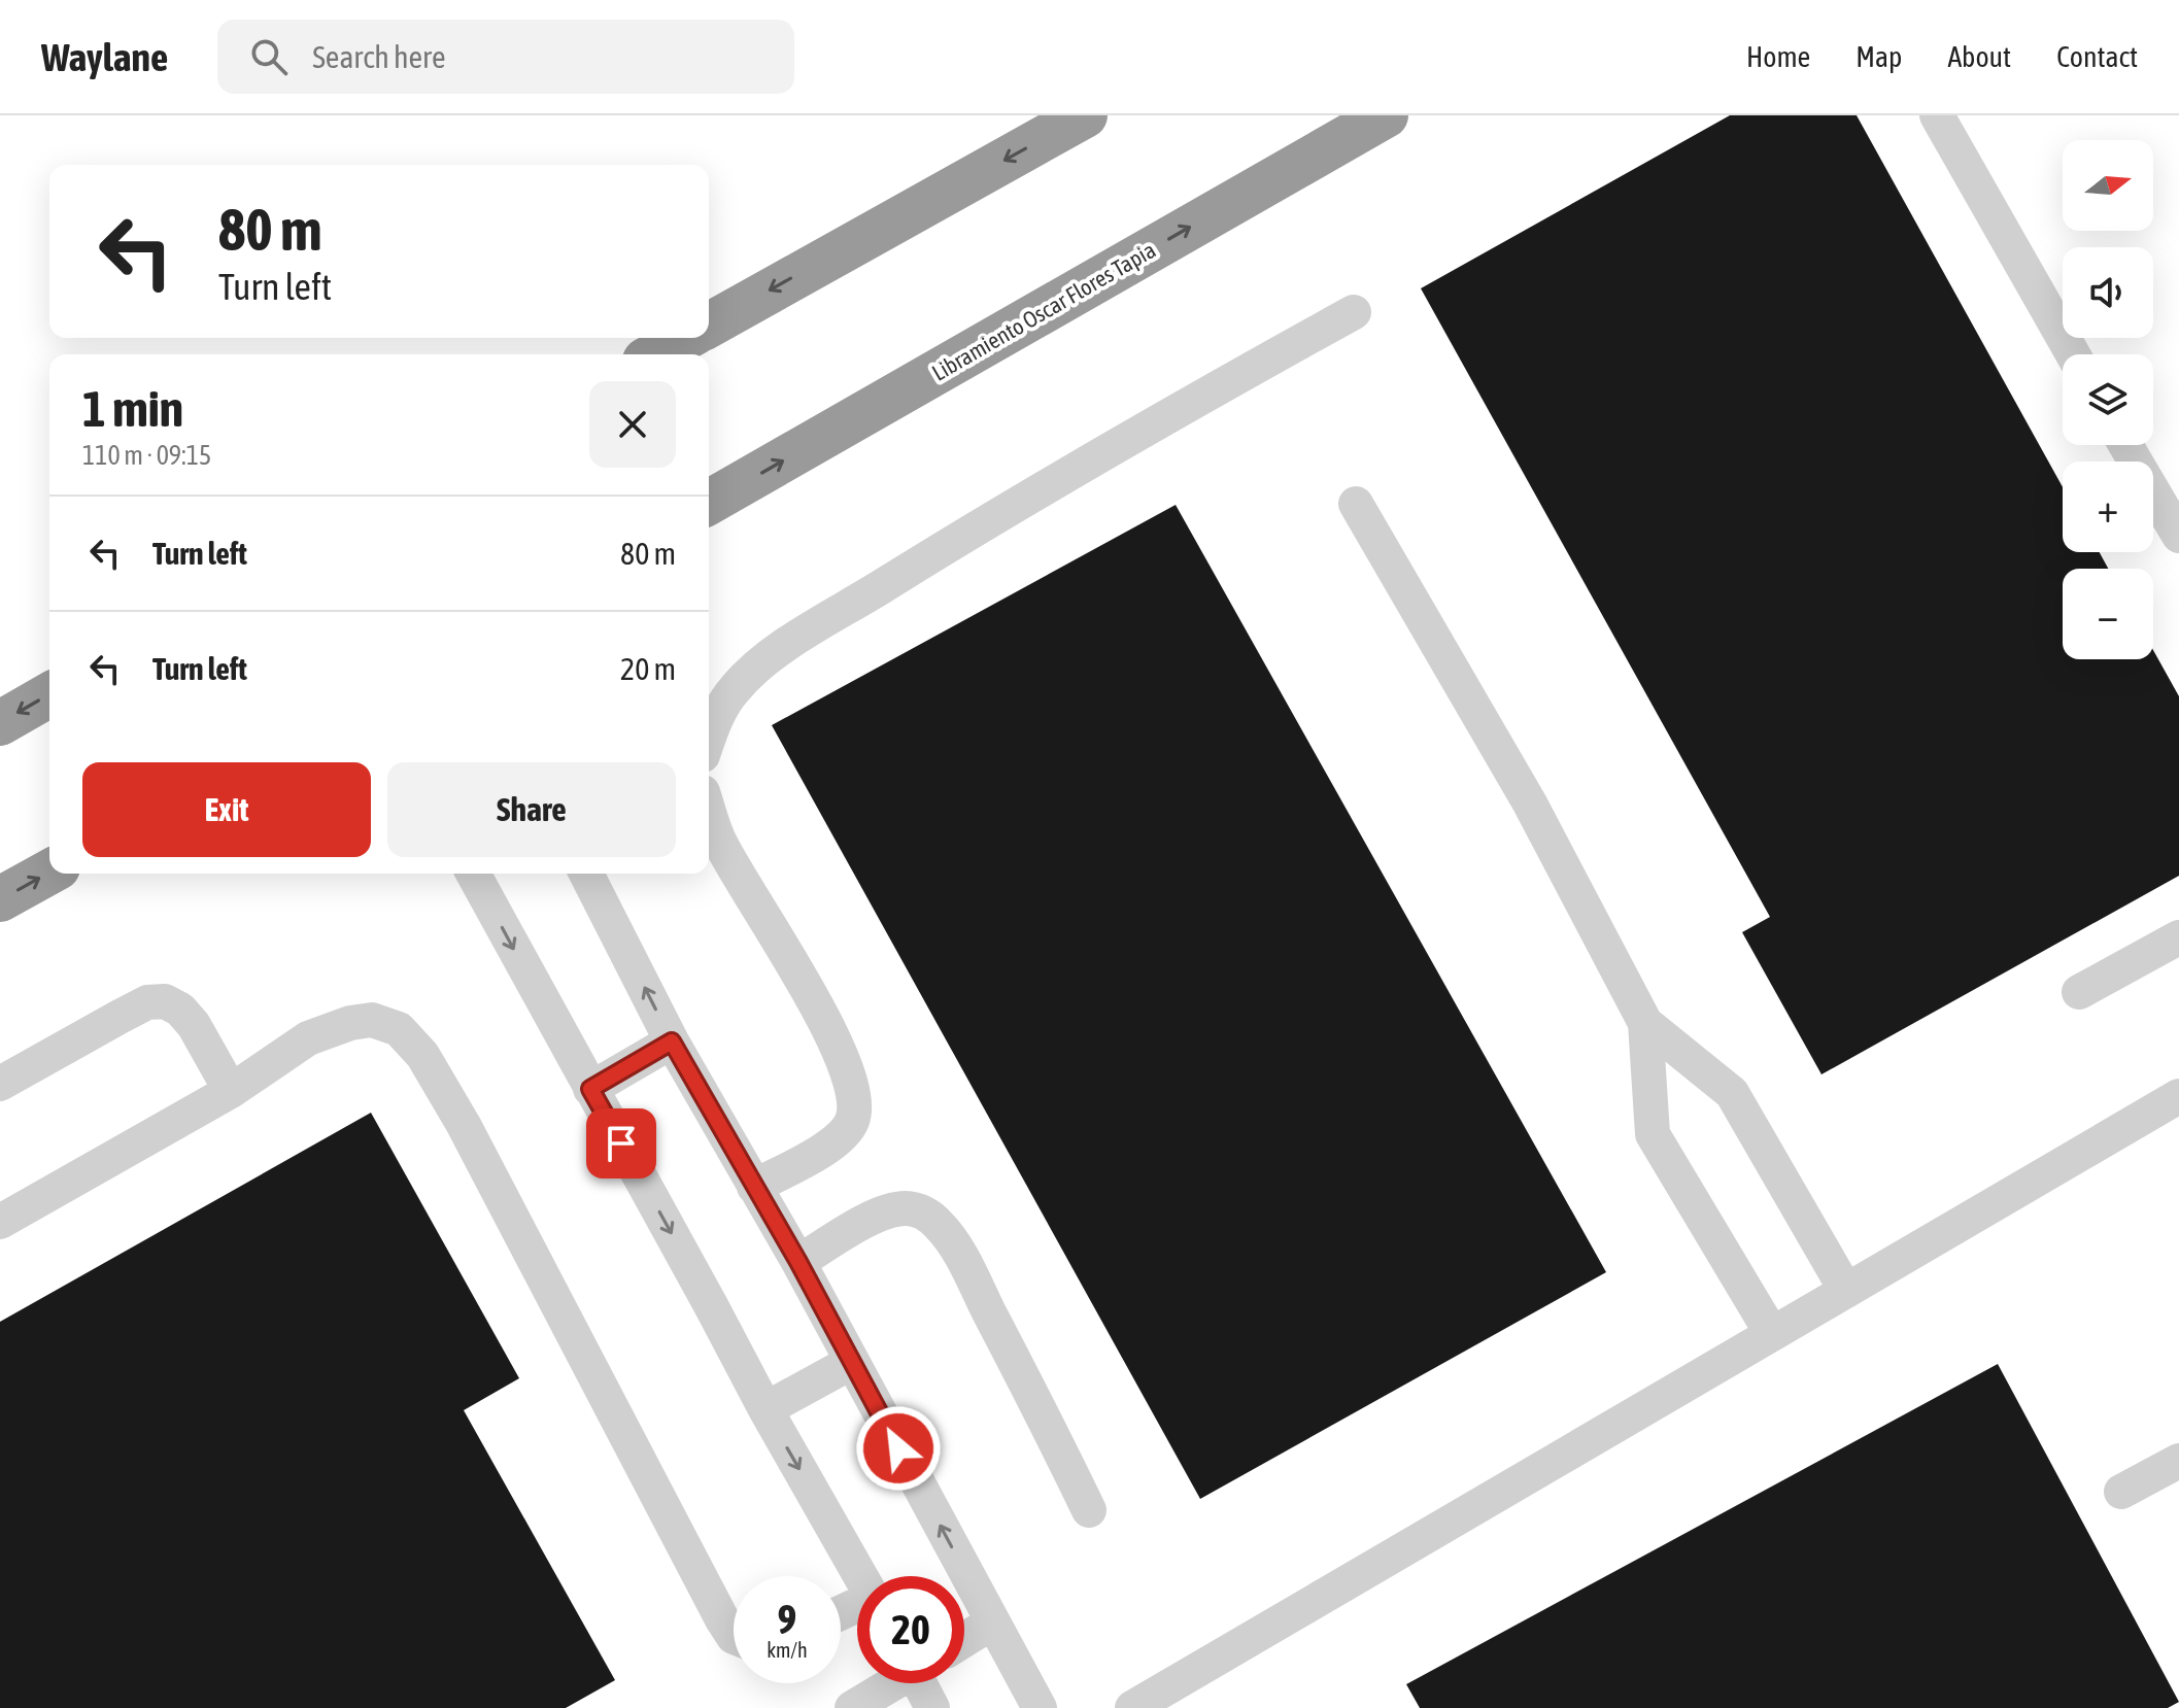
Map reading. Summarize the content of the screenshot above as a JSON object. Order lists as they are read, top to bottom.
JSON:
{
  "streets": {
    "highway": ["Libramiento Oscar Flores Tapia"]
  },
  "north": "right",
  "page": {
    "header": "Waylane",
    "search": "Search here",
    "nav": [
      "Home",
      "Map",
      "About",
      "Contact"
    ],
    "map_buttons": ["+", "−"],
    "turn": ["80 m", "Turn left"],
    "heading": ["1 min", "110 m · 09:15"],
    "list": [
      {
        "name": "Turn left",
        "value": "80 m"
      },
      {
        "name": "Turn left",
        "value": "20 m"
      }
    ],
    "buttons": ["Exit", "Share"],
    "speed": "9 km/h",
    "limit": "20"
  }
}
